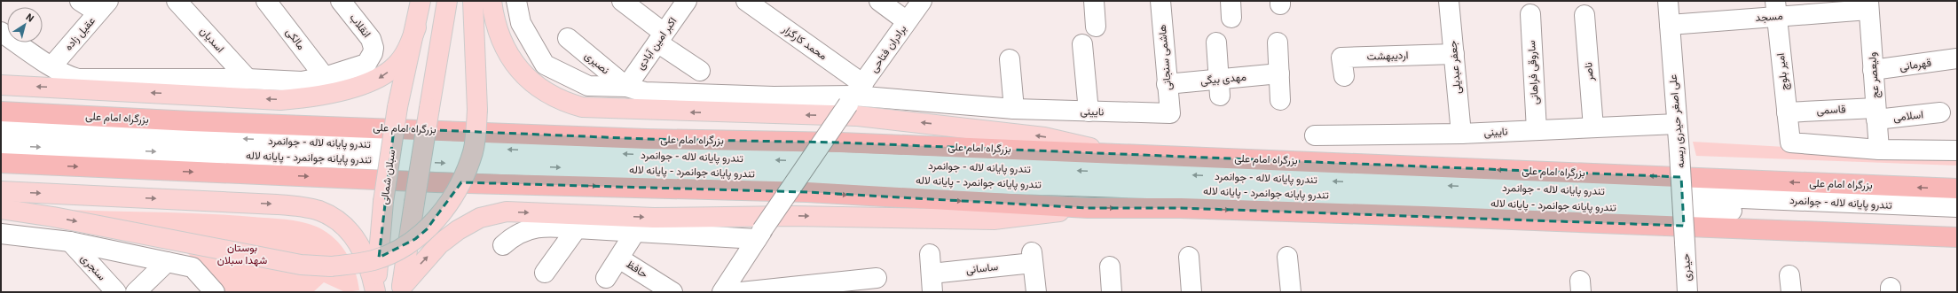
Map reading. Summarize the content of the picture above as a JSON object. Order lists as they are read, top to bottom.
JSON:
{
  "streets": {
    "highway": ["بزرگراه امام علی"],
    "main road": ["سبلان شمالی"],
    "street": [
      "مسجد",
      "انقلاب",
      "عقیل زاده",
      "مالکی",
      "اسدیان",
      "محمد کارگزار",
      "اکبر امین آبادی",
      "برادران فتاحی",
      "اردیبهشت",
      "هاشمی سنجانی",
      "نصیری",
      "قهرمانی",
      "جعفر عبدیلی",
      "ناصر",
      "امیر بلوچ",
      "ساروقی فراهانی",
      "ولیعصر عج",
      "مهدی بیگی",
      "قاسمی",
      "نایینی",
      "اسلامی",
      "علی اصغر حیدری ریسه",
      "تندرو پایانه لاله - جوانمرد",
      "تندرو پایانه جوانمرد - پایانه لاله",
      "سنجری",
      "حیدری",
      "ساسانی",
      "حافظ"
    ]
  },
  "crossings": [
    ["مسجد", "امیر بلوچ"],
    ["مسجد", "ولیعصر عج"],
    ["مسجد", "علی اصغر حیدری ریسه"],
    ["انقلاب", "مالکی"],
    ["محمد کارگزار", "برادران فتاحی"],
    ["محمد کارگزار", "نایینی"],
    ["اکبر امین آبادی", "نصیری"],
    ["اکبر امین آبادی", "نایینی"],
    ["برادران فتاحی", "نایینی"],
    ["اردیبهشت", "جعفر عبدیلی"],
    ["هاشمی سنجانی", "مهدی بیگی"],
    ["هاشمی سنجانی", "نایینی"],
    ["نصیری", "نایینی"],
    ["قهرمانی", "ولیعصر عج"],
    ["جعفر عبدیلی", "نایینی"],
    ["ناصر", "نایینی"],
    ["امیر بلوچ", "ولیعصر عج"],
    ["امیر بلوچ", "قاسمی"],
    ["ساروقی فراهانی", "نایینی"],
    ["ولیعصر عج", "قاسمی"],
    ["ولیعصر عج", "اسلامی"],
    ["قاسمی", "اسلامی"],
    ["نایینی", "علی اصغر حیدری ریسه"],
    ["علی اصغر حیدری ریسه", "حیدری"]
  ],
  "parks": ["بوستان شهدا سبلان"],
  "north": "top right"
}
